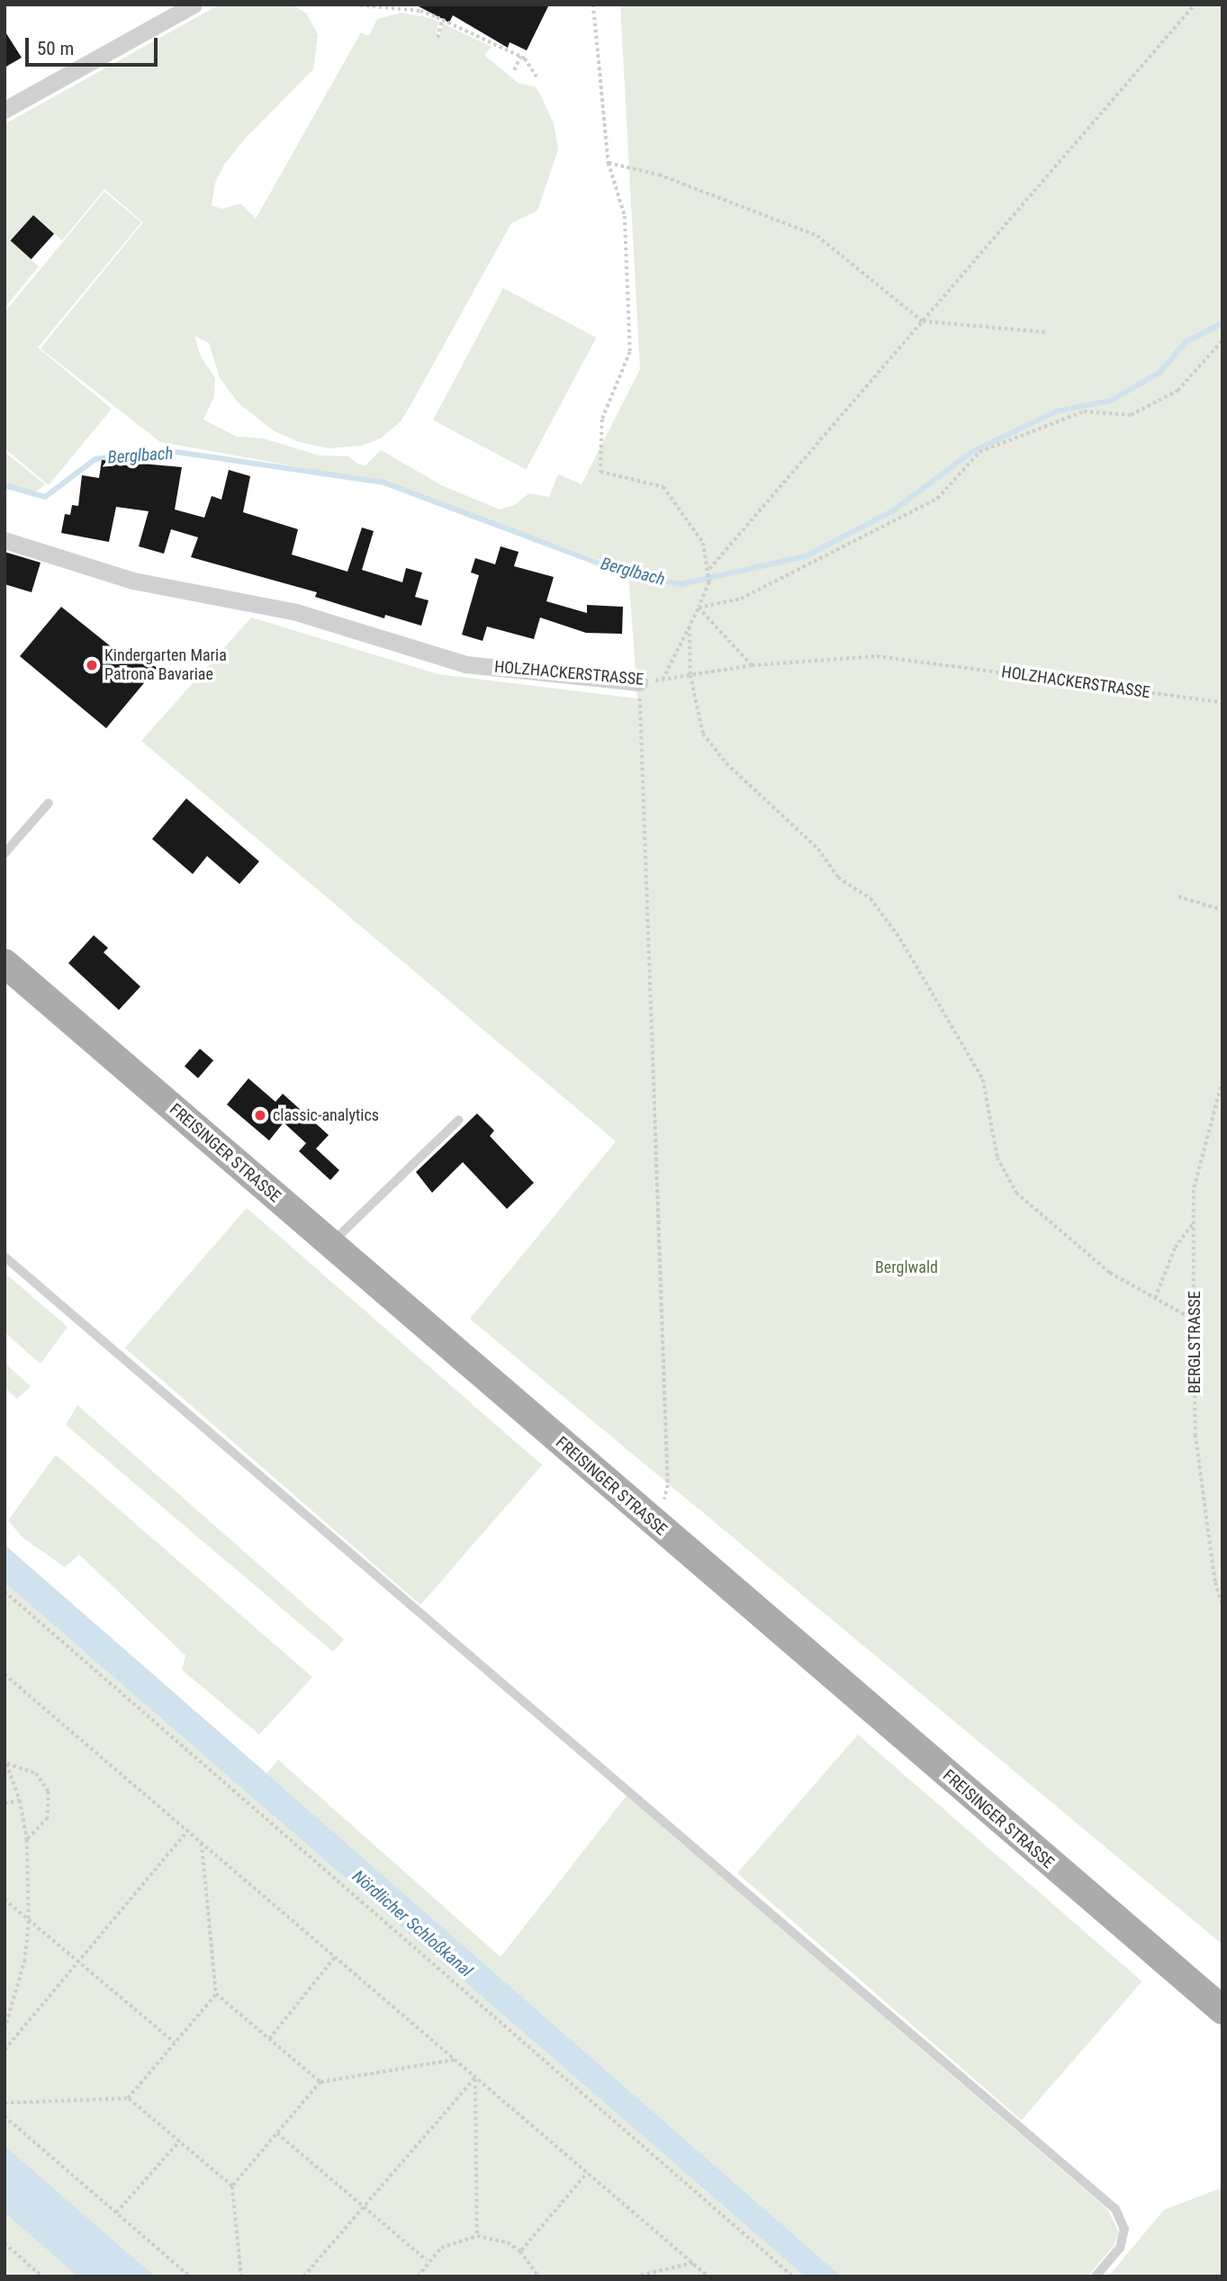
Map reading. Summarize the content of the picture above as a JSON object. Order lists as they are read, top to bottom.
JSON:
{
  "streets": {
    "main road": ["FREISINGER STRASSE"],
    "street": ["HOLZHACKERSTRASSE"],
    "path": ["BERGLSTRASSE"]
  },
  "water": ["Berglbach", "Nördlicher Schloßkanal"],
  "parks": ["Berglwald"],
  "places": ["Kindergarten Maria Patrona Bavariae", "classic-analytics"],
  "scale_bar": "50 m"
}
